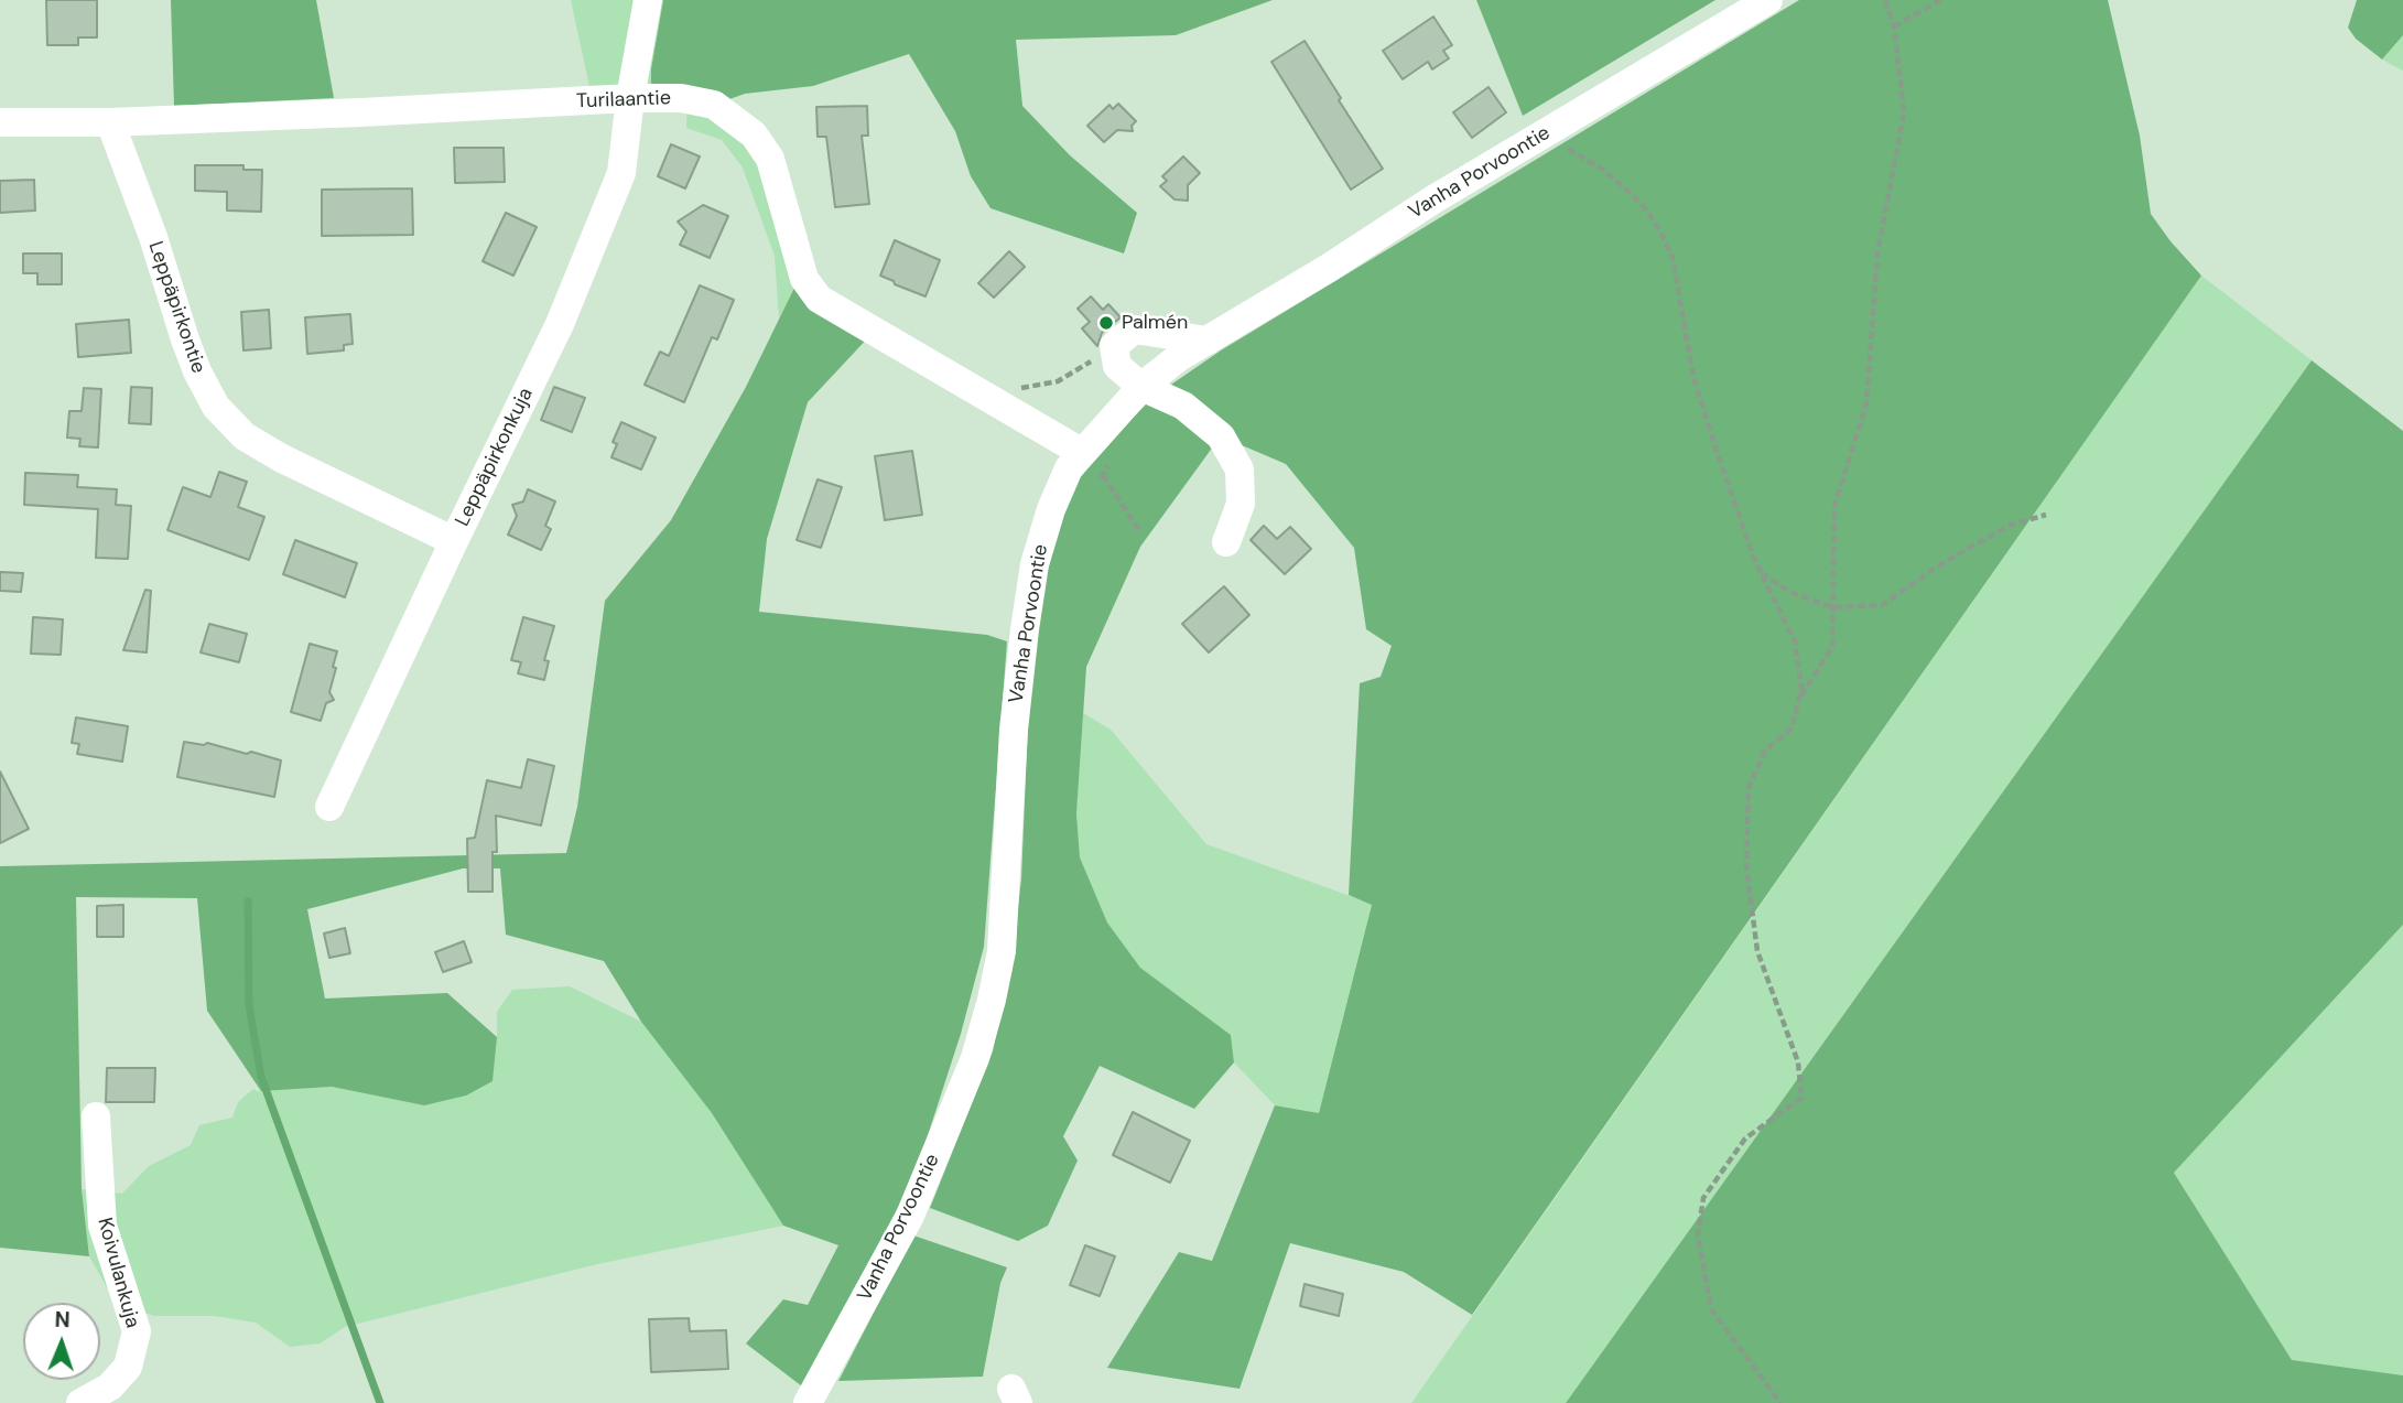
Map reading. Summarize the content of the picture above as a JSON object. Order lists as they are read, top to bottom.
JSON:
{
  "streets": {
    "street": [
      "Turilaantie",
      "Vanha Porvoontie",
      "Leppäpirkontie",
      "Leppäpirkonkuja",
      "Koivulankuja"
    ]
  },
  "crossings": [
    ["Turilaantie", "Vanha Porvoontie"],
    ["Turilaantie", "Leppäpirkontie"],
    ["Turilaantie", "Leppäpirkonkuja"],
    ["Leppäpirkontie", "Leppäpirkonkuja"]
  ],
  "places": ["Palmén"],
  "north": "top"
}
